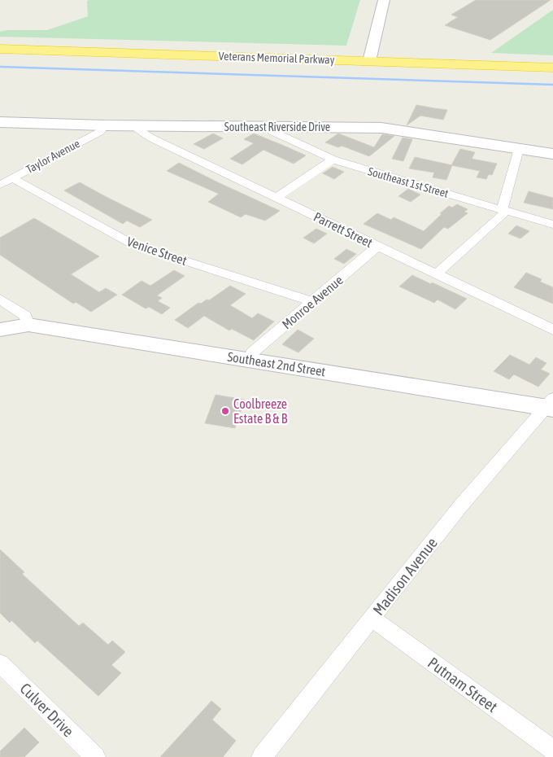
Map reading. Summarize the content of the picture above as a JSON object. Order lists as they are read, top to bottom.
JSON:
{
  "streets": {
    "highway": ["Veterans Memorial Parkway"],
    "street": [
      "Southeast Riverside Drive",
      "Taylor Avenue",
      "Southeast 1st Street",
      "Parrett Street",
      "Venice Street",
      "Monroe Avenue",
      "Southeast 2nd Street",
      "Madison Avenue",
      "Putnam Street",
      "Culver Drive"
    ]
  },
  "crossings": [
    ["Southeast Riverside Drive", "Taylor Avenue"],
    ["Southeast Riverside Drive", "Southeast 1st Street"],
    ["Southeast Riverside Drive", "Parrett Street"],
    ["Taylor Avenue", "Venice Street"],
    ["Parrett Street", "Monroe Avenue"],
    ["Venice Street", "Monroe Avenue"],
    ["Monroe Avenue", "Southeast 2nd Street"],
    ["Southeast 2nd Street", "Madison Avenue"],
    ["Madison Avenue", "Putnam Street"]
  ],
  "places": ["Coolbreeze Estate B & B"]
}
